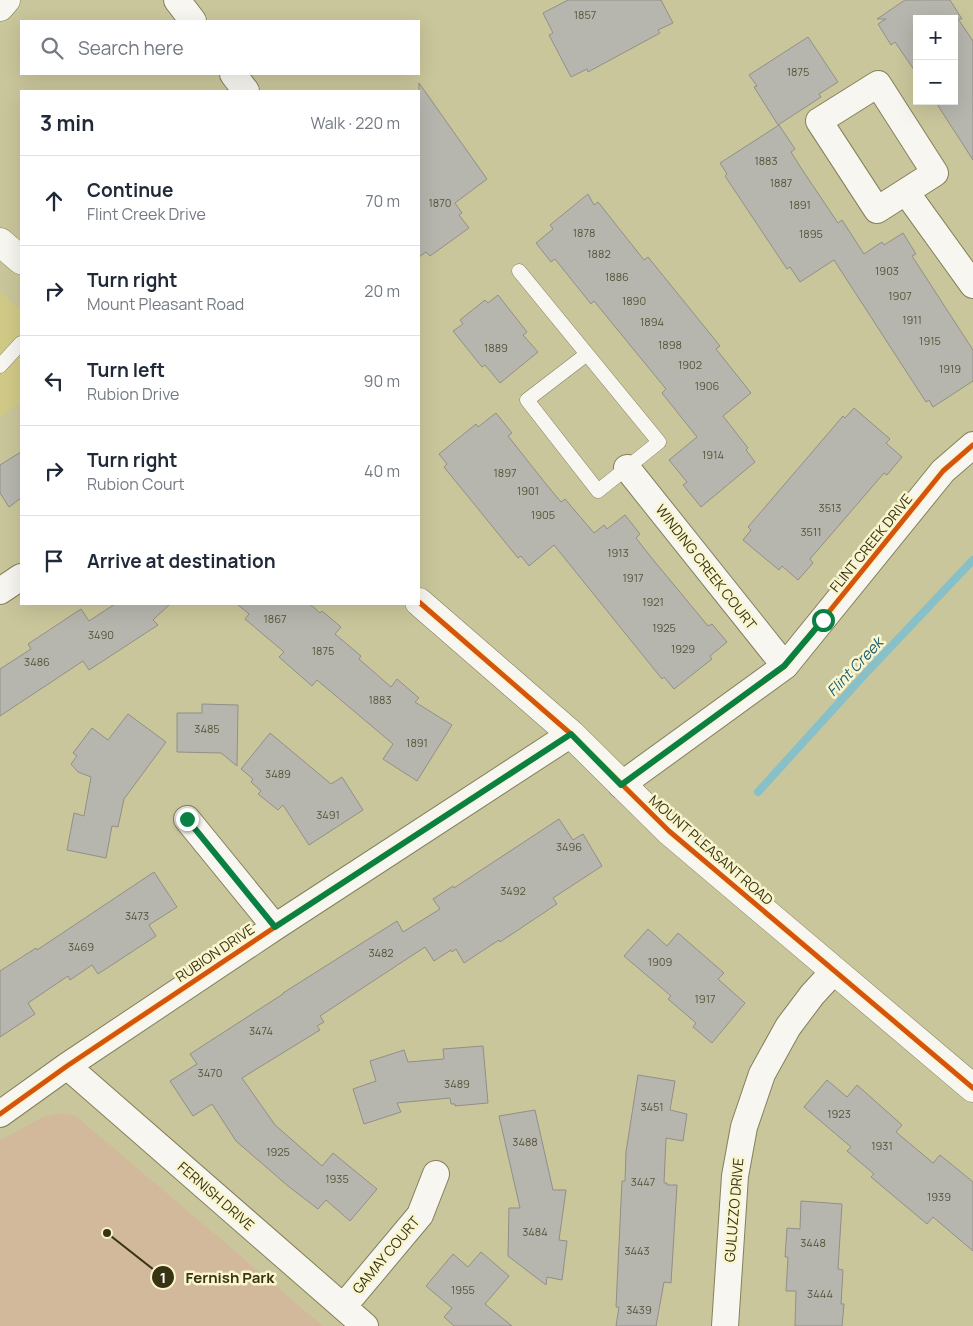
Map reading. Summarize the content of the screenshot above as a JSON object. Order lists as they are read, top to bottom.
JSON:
{
  "streets": {
    "street": [
      "FLINT CREEK DRIVE",
      "WINDING CREEK COURT",
      "MOUNT PLEASANT ROAD",
      "RUBION DRIVE",
      "FERNISH DRIVE",
      "GULUZZO DRIVE",
      "GAMAY COURT"
    ]
  },
  "crossings": [
    ["FLINT CREEK DRIVE", "WINDING CREEK COURT"],
    ["FLINT CREEK DRIVE", "MOUNT PLEASANT ROAD"],
    ["MOUNT PLEASANT ROAD", "RUBION DRIVE"],
    ["MOUNT PLEASANT ROAD", "GULUZZO DRIVE"],
    ["RUBION DRIVE", "FERNISH DRIVE"],
    ["FERNISH DRIVE", "GAMAY COURT"]
  ],
  "water": ["Flint Creek"],
  "places": ["Fernish Park"],
  "house_numbers": [
    "1857",
    "1875",
    "1883",
    "1887",
    "1870",
    "1891",
    "1878",
    "1895",
    "1882",
    "1903",
    "1886",
    "1907",
    "1890",
    "1911",
    "1894",
    "1915",
    "1898",
    "1889",
    "1902",
    "1919",
    "1906",
    "1914",
    "1897",
    "1901",
    "3513",
    "1905",
    "3511",
    "1913",
    "1917",
    "1921",
    "1867",
    "1925",
    "3490",
    "1929",
    "1875",
    "3486",
    "1883",
    "3485",
    "1891",
    "3489",
    "3491",
    "3496",
    "3492",
    "3473",
    "3469",
    "3482",
    "1909",
    "1917",
    "3474",
    "3470",
    "3489",
    "3451",
    "1923",
    "3488",
    "1931",
    "1925",
    "1935",
    "3447",
    "1939",
    "3484",
    "3448",
    "3443",
    "1955",
    "3444",
    "3439"
  ],
  "page": {
    "map_buttons": ["+", "−"],
    "search": "Search here",
    "heading": ["3 min", "Walk · 220 m"],
    "list": [
      ["Continue", "Flint Creek Drive", "70 m"],
      ["Turn right", "Mount Pleasant Road", "20 m"],
      ["Turn left", "Rubion Drive", "90 m"],
      ["Turn right", "Rubion Court", "40 m"],
      "Arrive at destination"
    ]
  }
}
